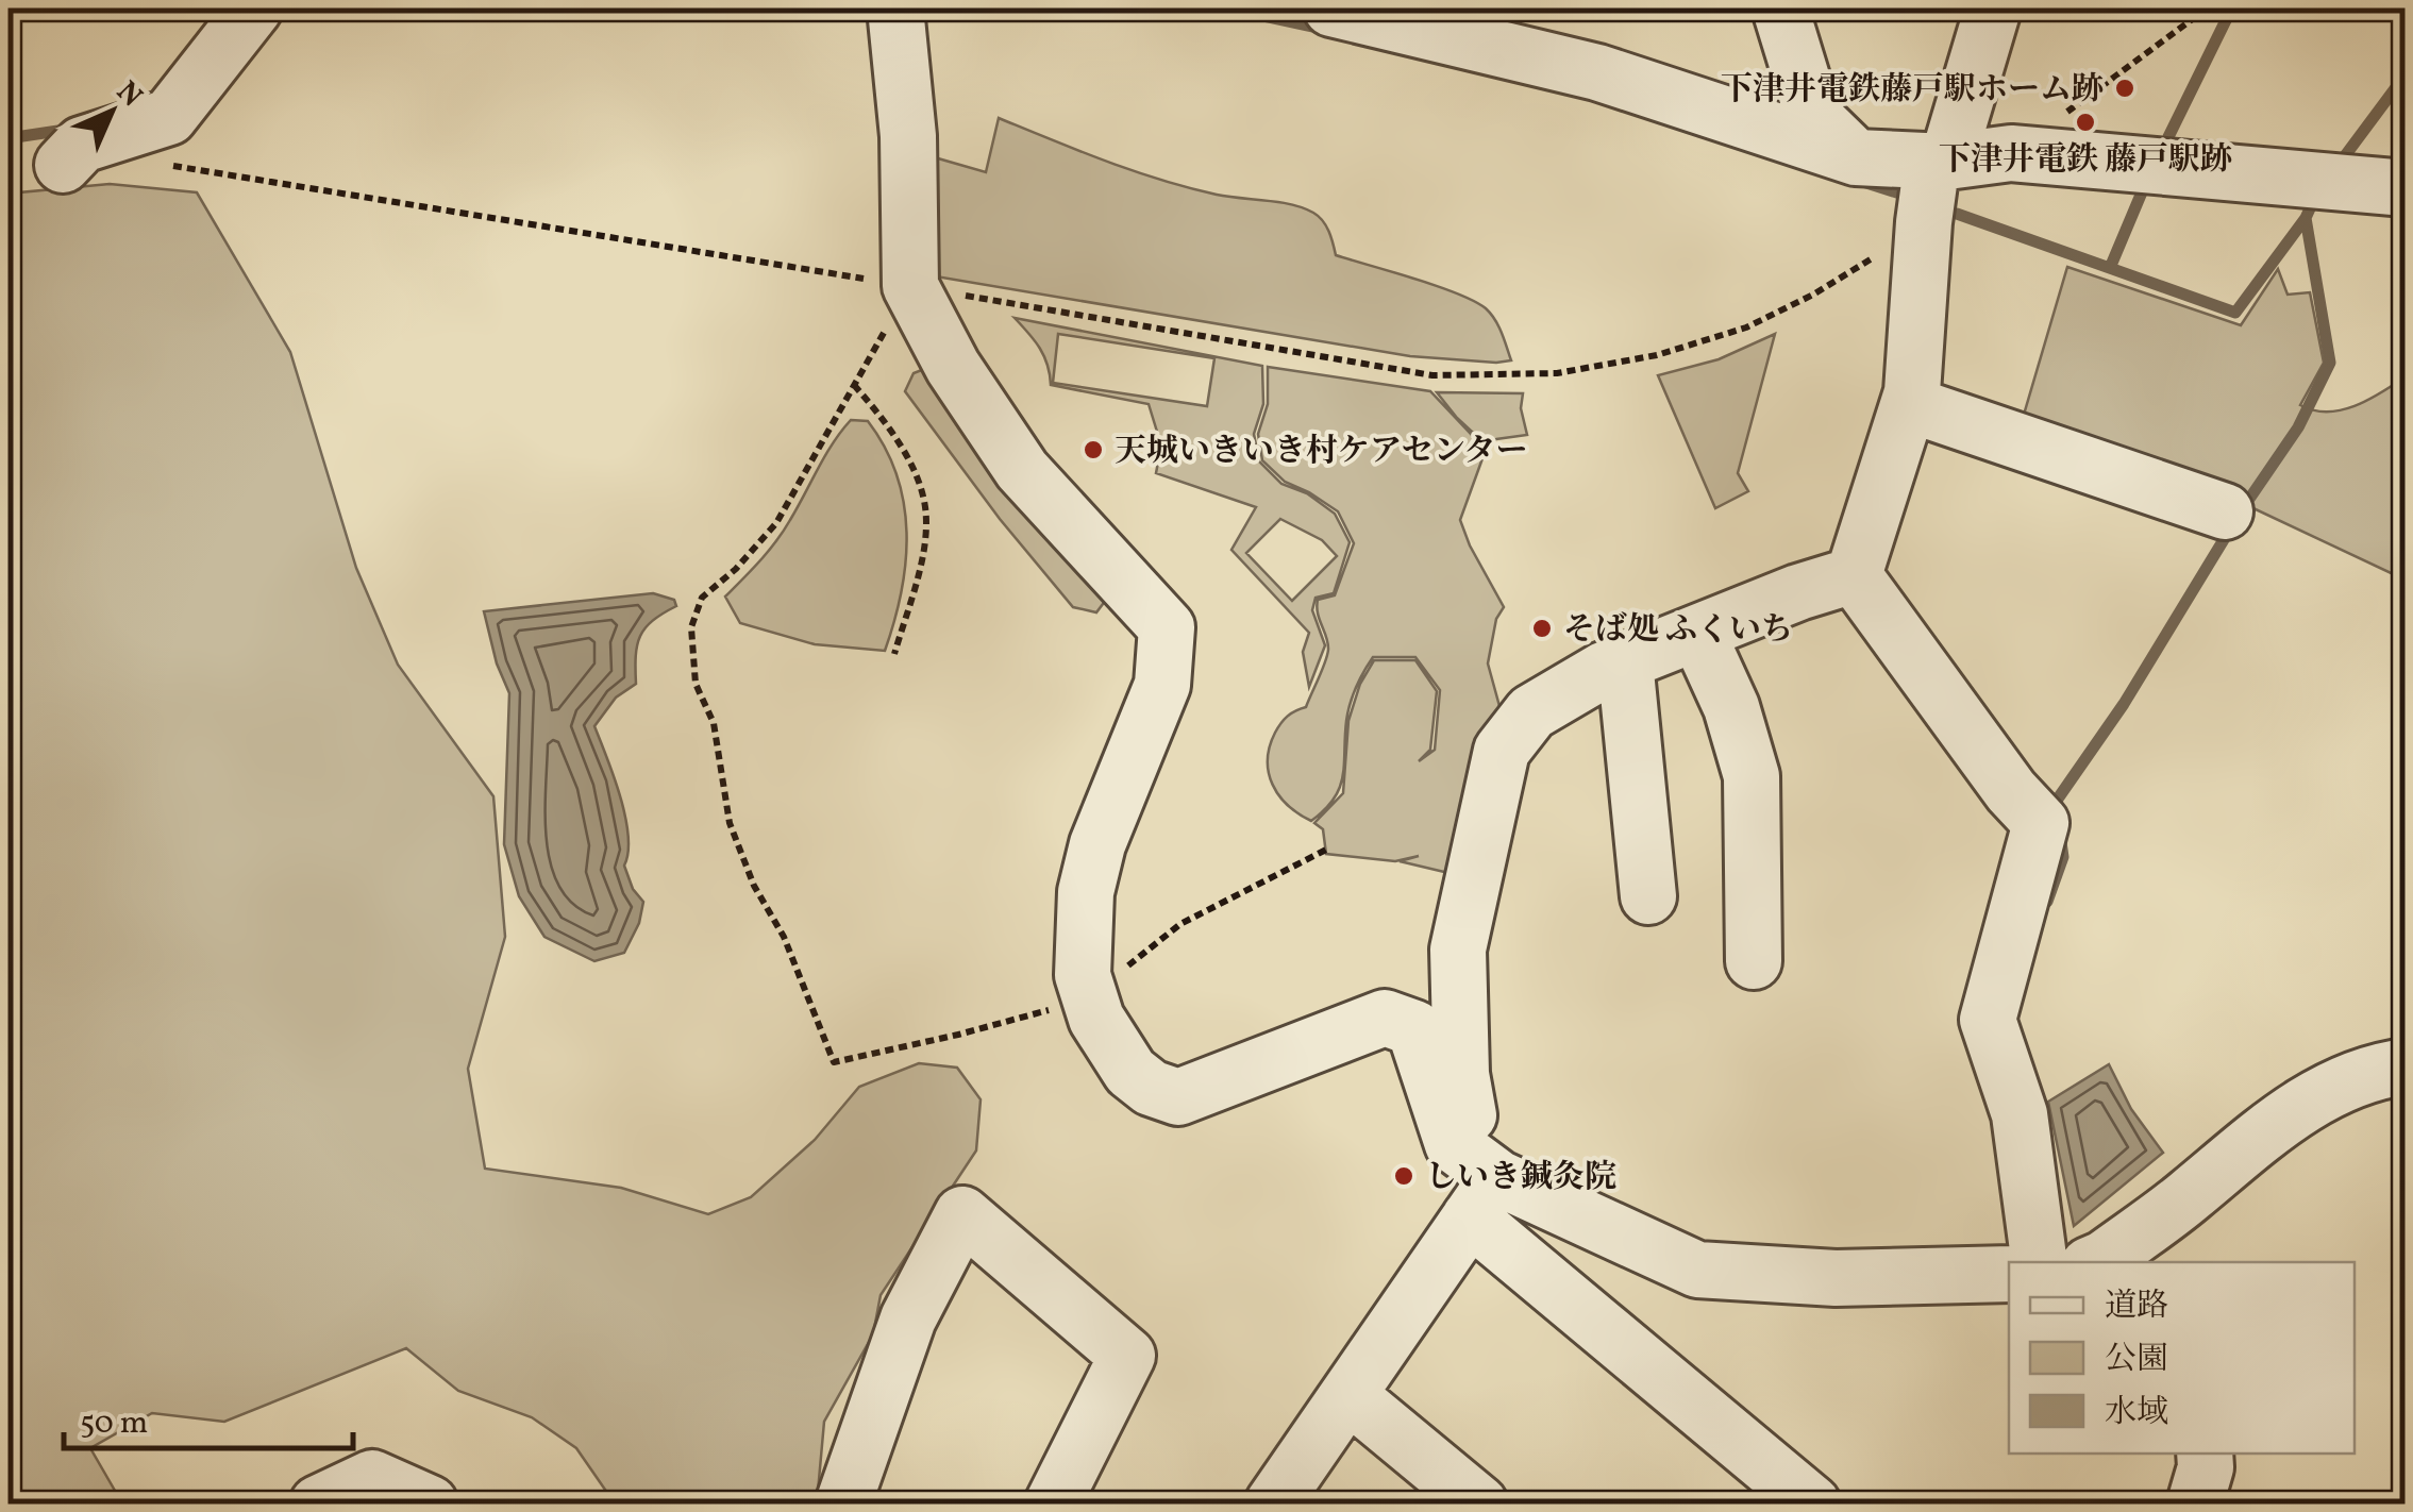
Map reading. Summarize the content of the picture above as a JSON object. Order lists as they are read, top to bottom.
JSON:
{
  "places": [
    "下津井電鉄藤戸駅ホーム跡",
    "下津井電鉄 藤戸駅跡",
    "天城いきいき村ケアセンター",
    "そば処 ふくいち",
    "しいき鍼灸院"
  ],
  "legend": ["道路", "公園", "水域"],
  "scale_bar": "50 m",
  "north": "top right"
}
